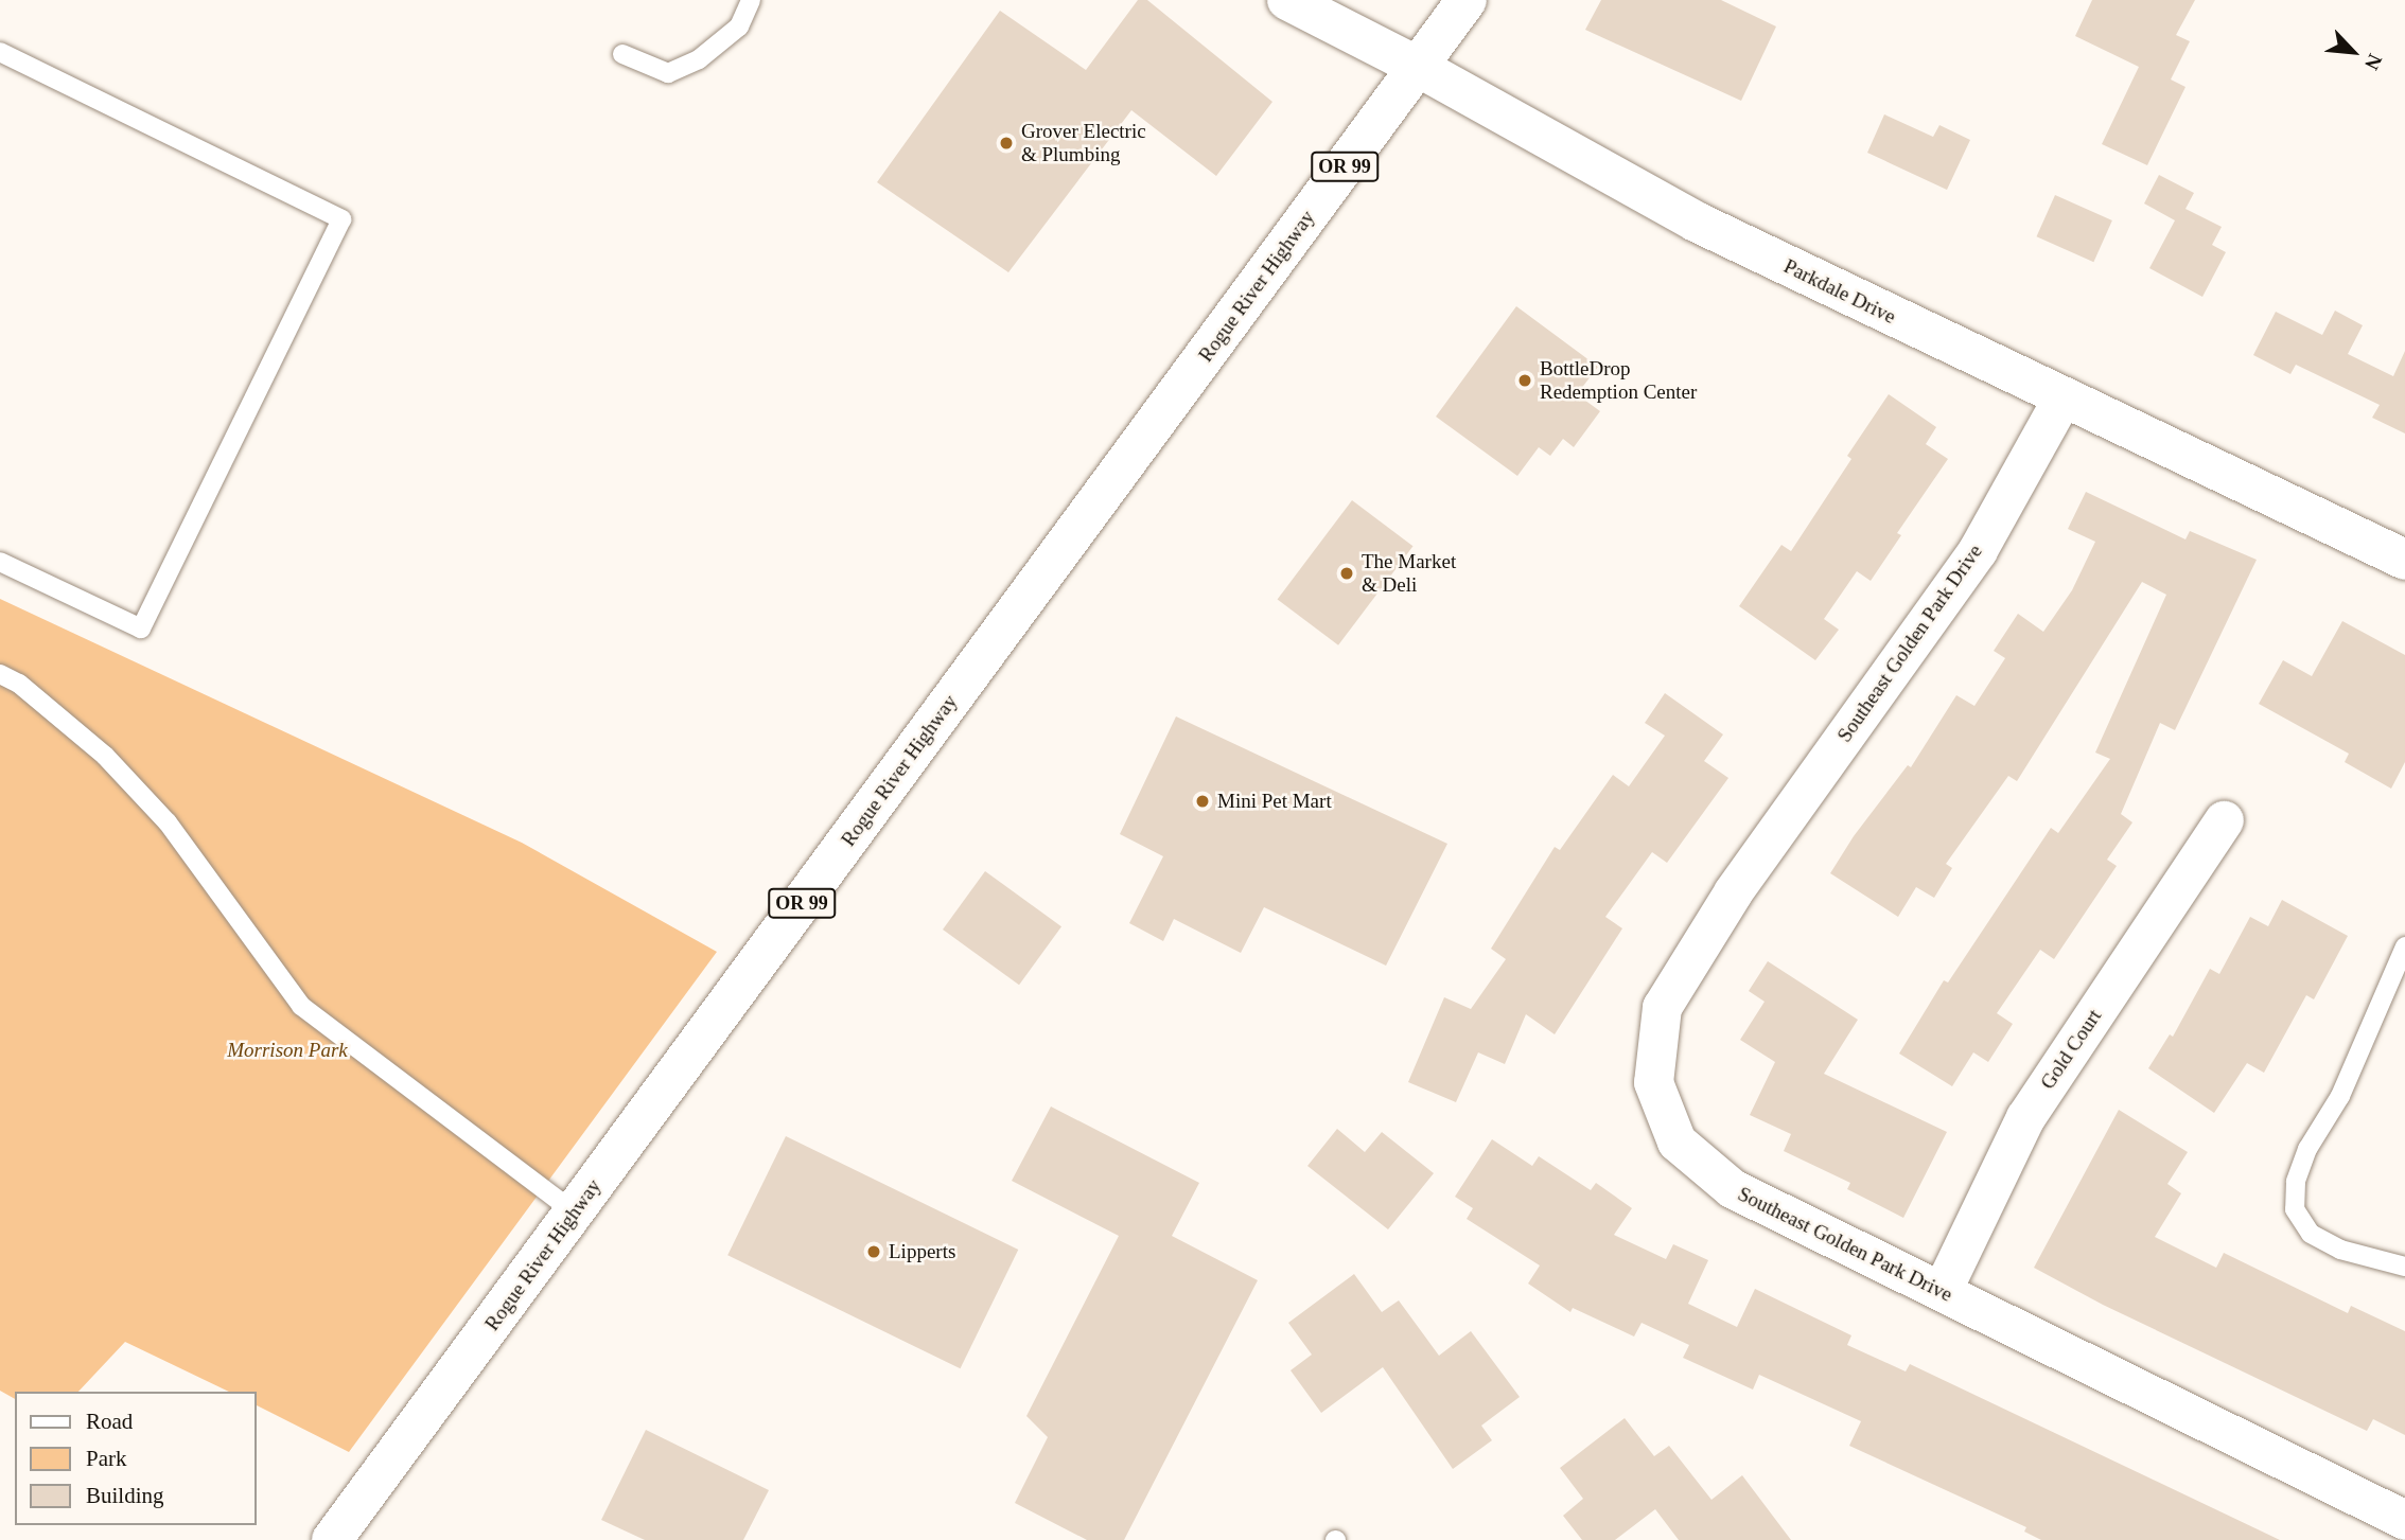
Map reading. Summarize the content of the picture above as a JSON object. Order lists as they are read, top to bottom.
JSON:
{
  "streets": {
    "main road": ["OR 99", "Rogue River Highway", "Parkdale Drive"],
    "street": ["Southeast Golden Park Drive", "Gold Court"]
  },
  "crossings": [
    ["Rogue River Highway", "Parkdale Drive"],
    ["Parkdale Drive", "Southeast Golden Park Drive"],
    ["Southeast Golden Park Drive", "Gold Court"]
  ],
  "parks": ["Morrison Park"],
  "places": [
    "Grover Electric & Plumbing",
    "BottleDrop Redemption Center",
    "The Market & Deli",
    "Mini Pet Mart",
    "Lipperts"
  ],
  "legend": ["Road", "Park", "Building"],
  "north": "bottom right"
}
